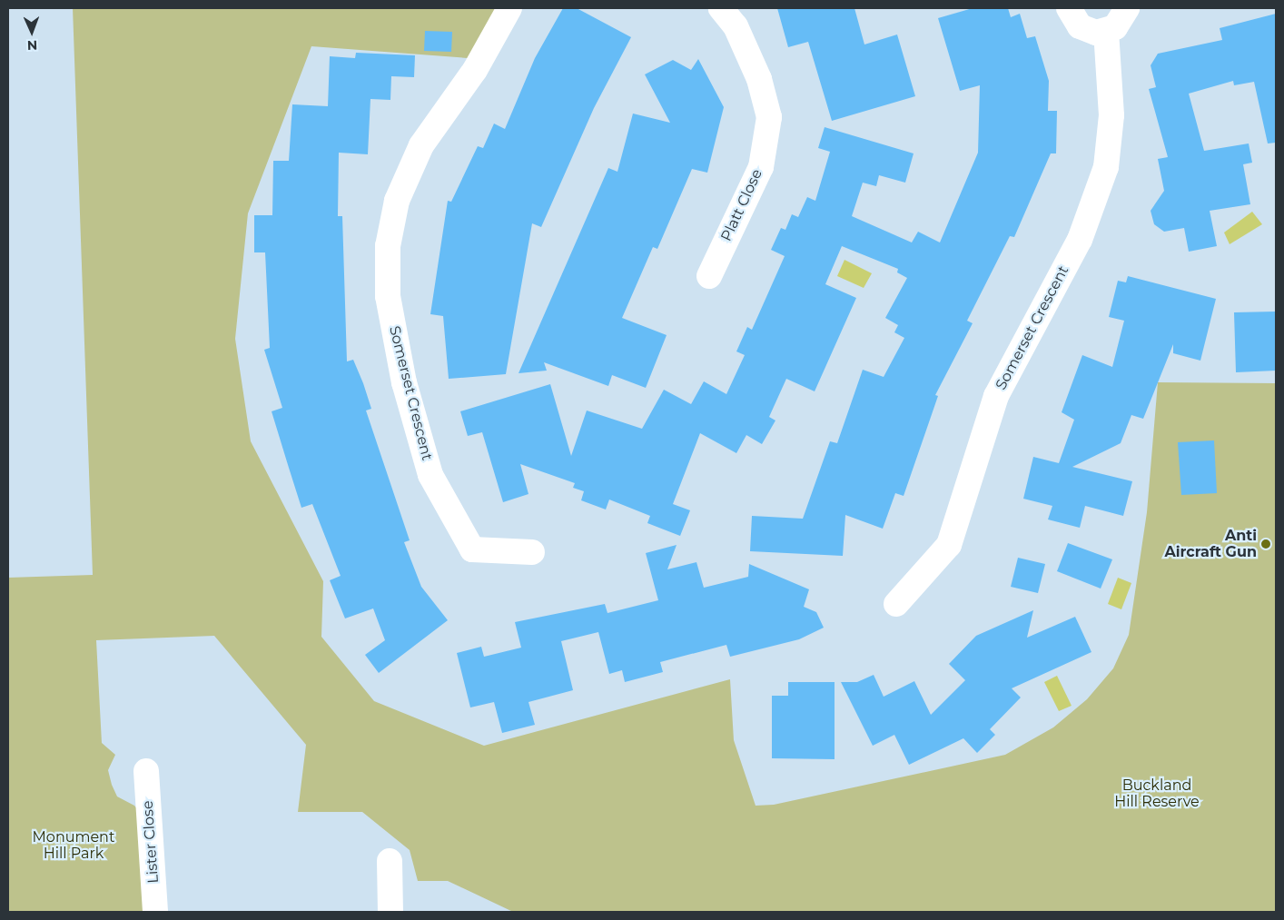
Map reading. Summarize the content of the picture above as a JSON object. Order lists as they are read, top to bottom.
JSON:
{
  "streets": {
    "street": ["Platt Close", "Somerset Crescent", "Lister Close"]
  },
  "parks": ["Buckland Hill Reserve", "Monument Hill Park"],
  "places": ["Anti Aircraft Gun"],
  "north": "bottom"
}
